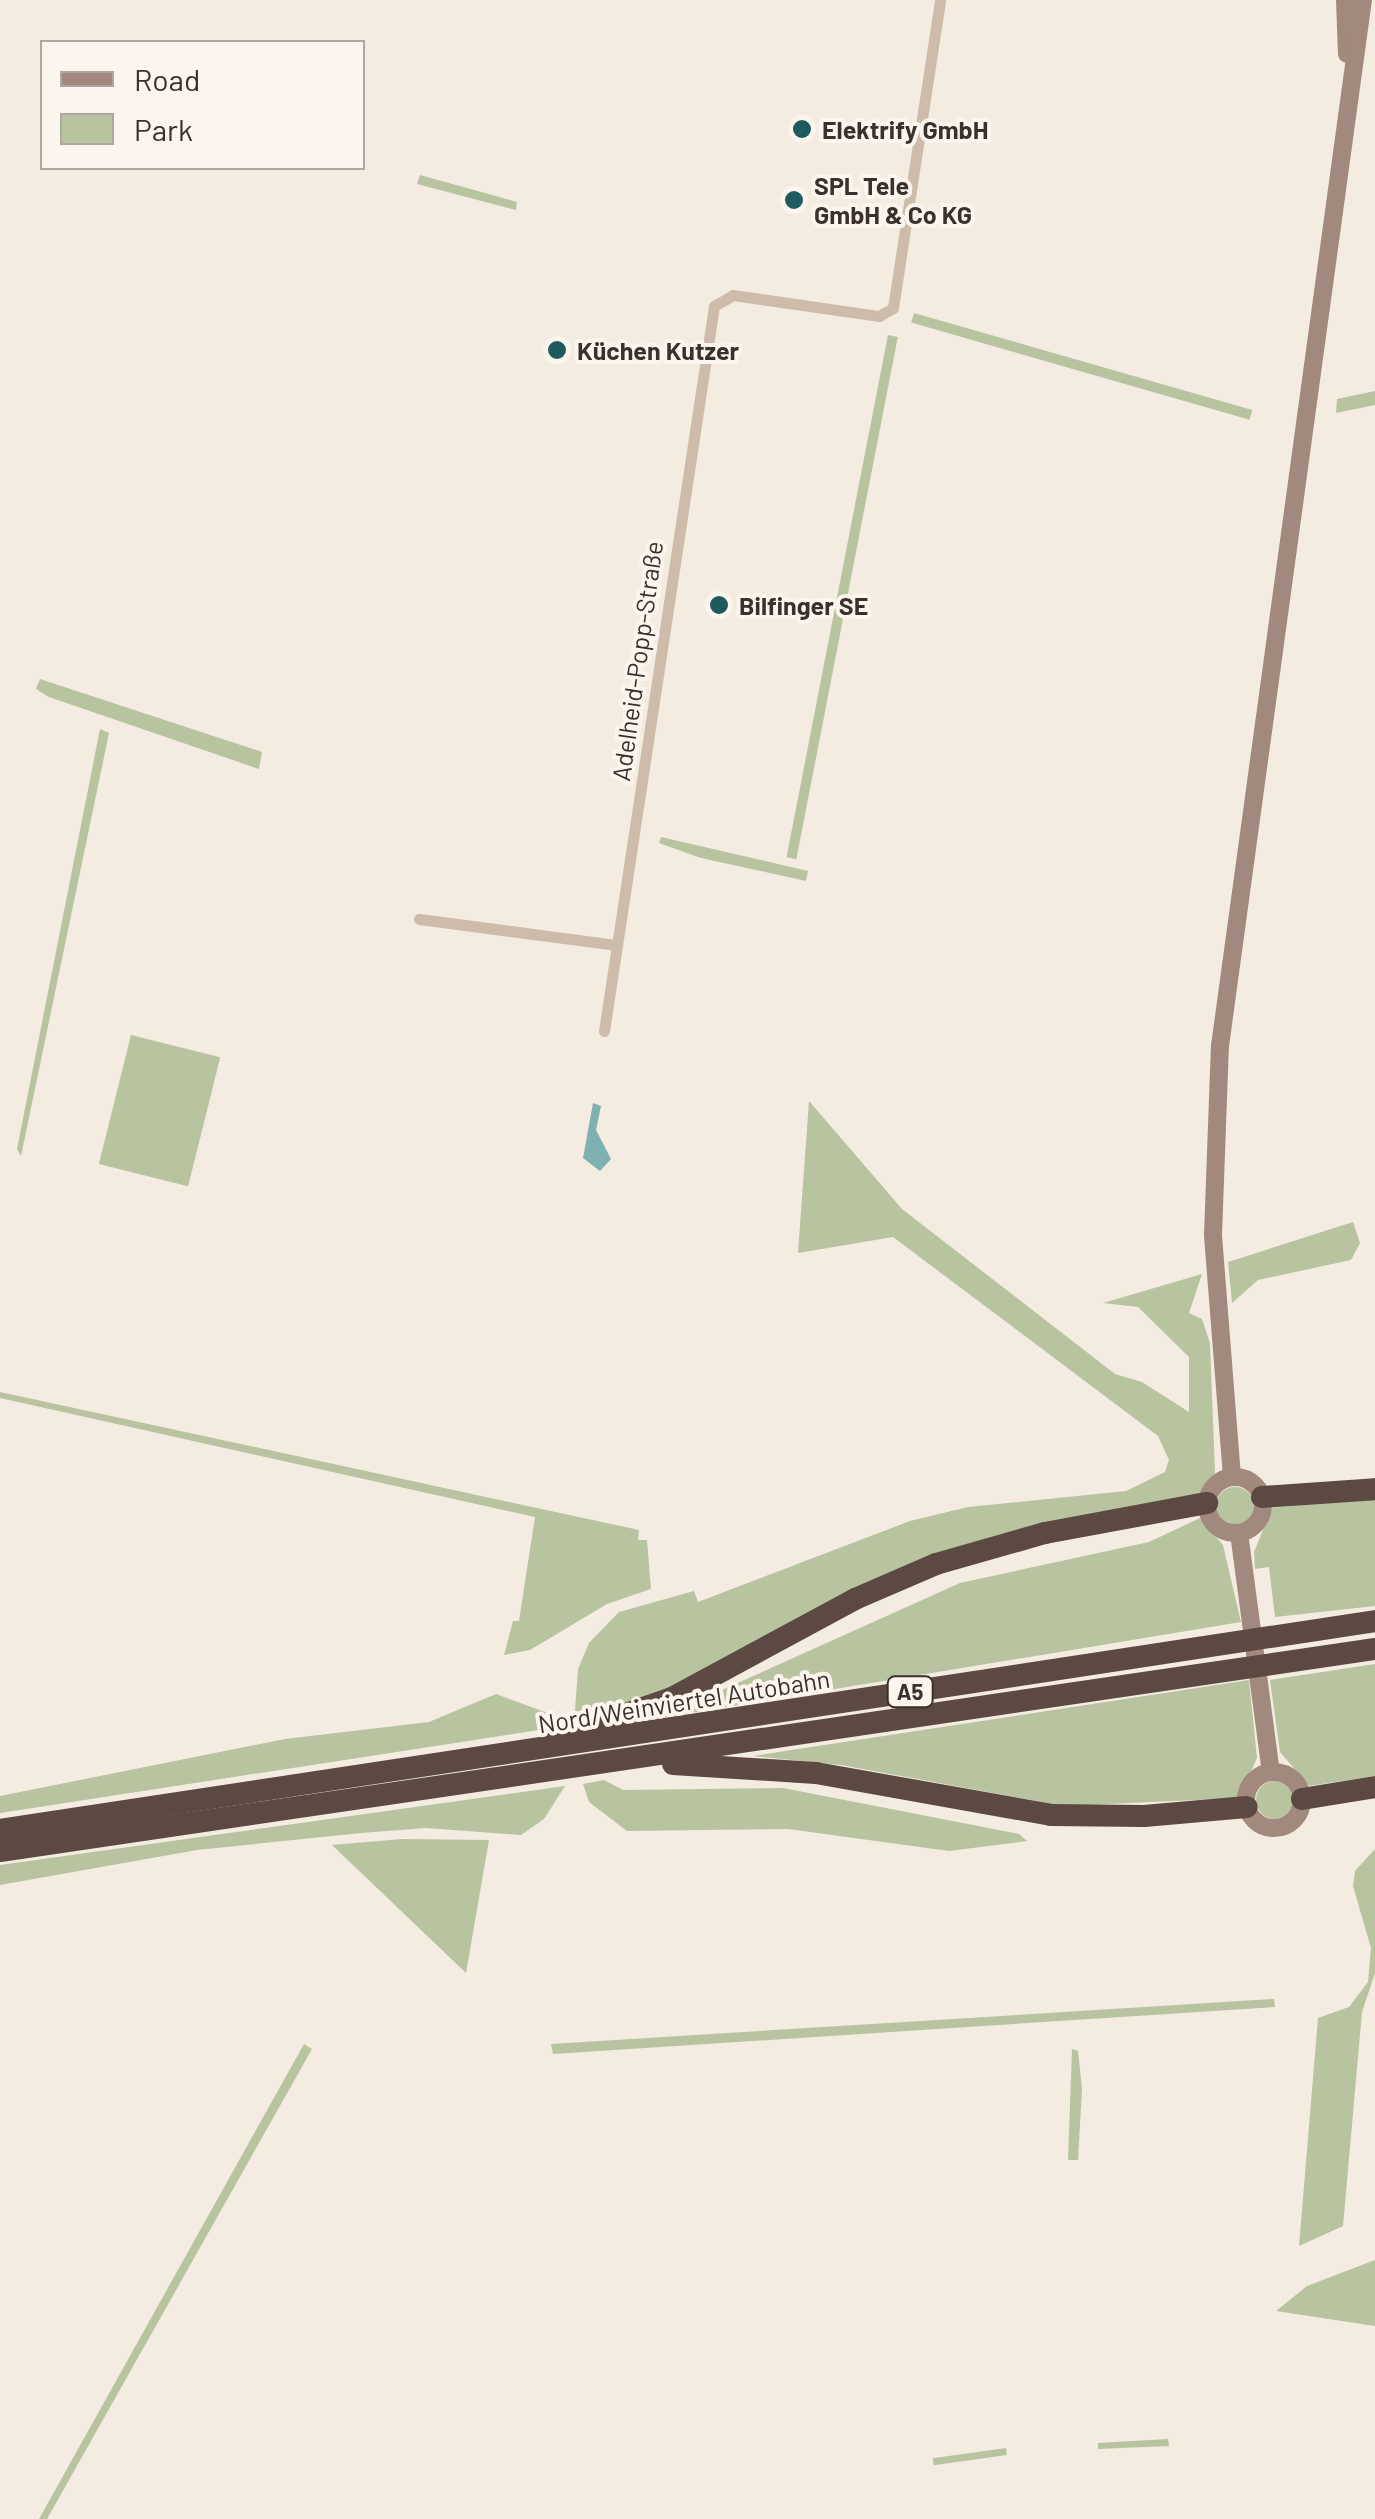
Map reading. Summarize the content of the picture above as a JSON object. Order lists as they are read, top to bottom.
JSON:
{
  "streets": {
    "highway": ["A5", "Nord/Weinviertel Autobahn"],
    "street": ["Adelheid-Popp-Straße"]
  },
  "places": [
    "Elektrify GmbH",
    "SPL Tele GmbH & Co KG",
    "Küchen Kutzer",
    "Bilfinger SE"
  ],
  "legend": ["Road", "Park"]
}
